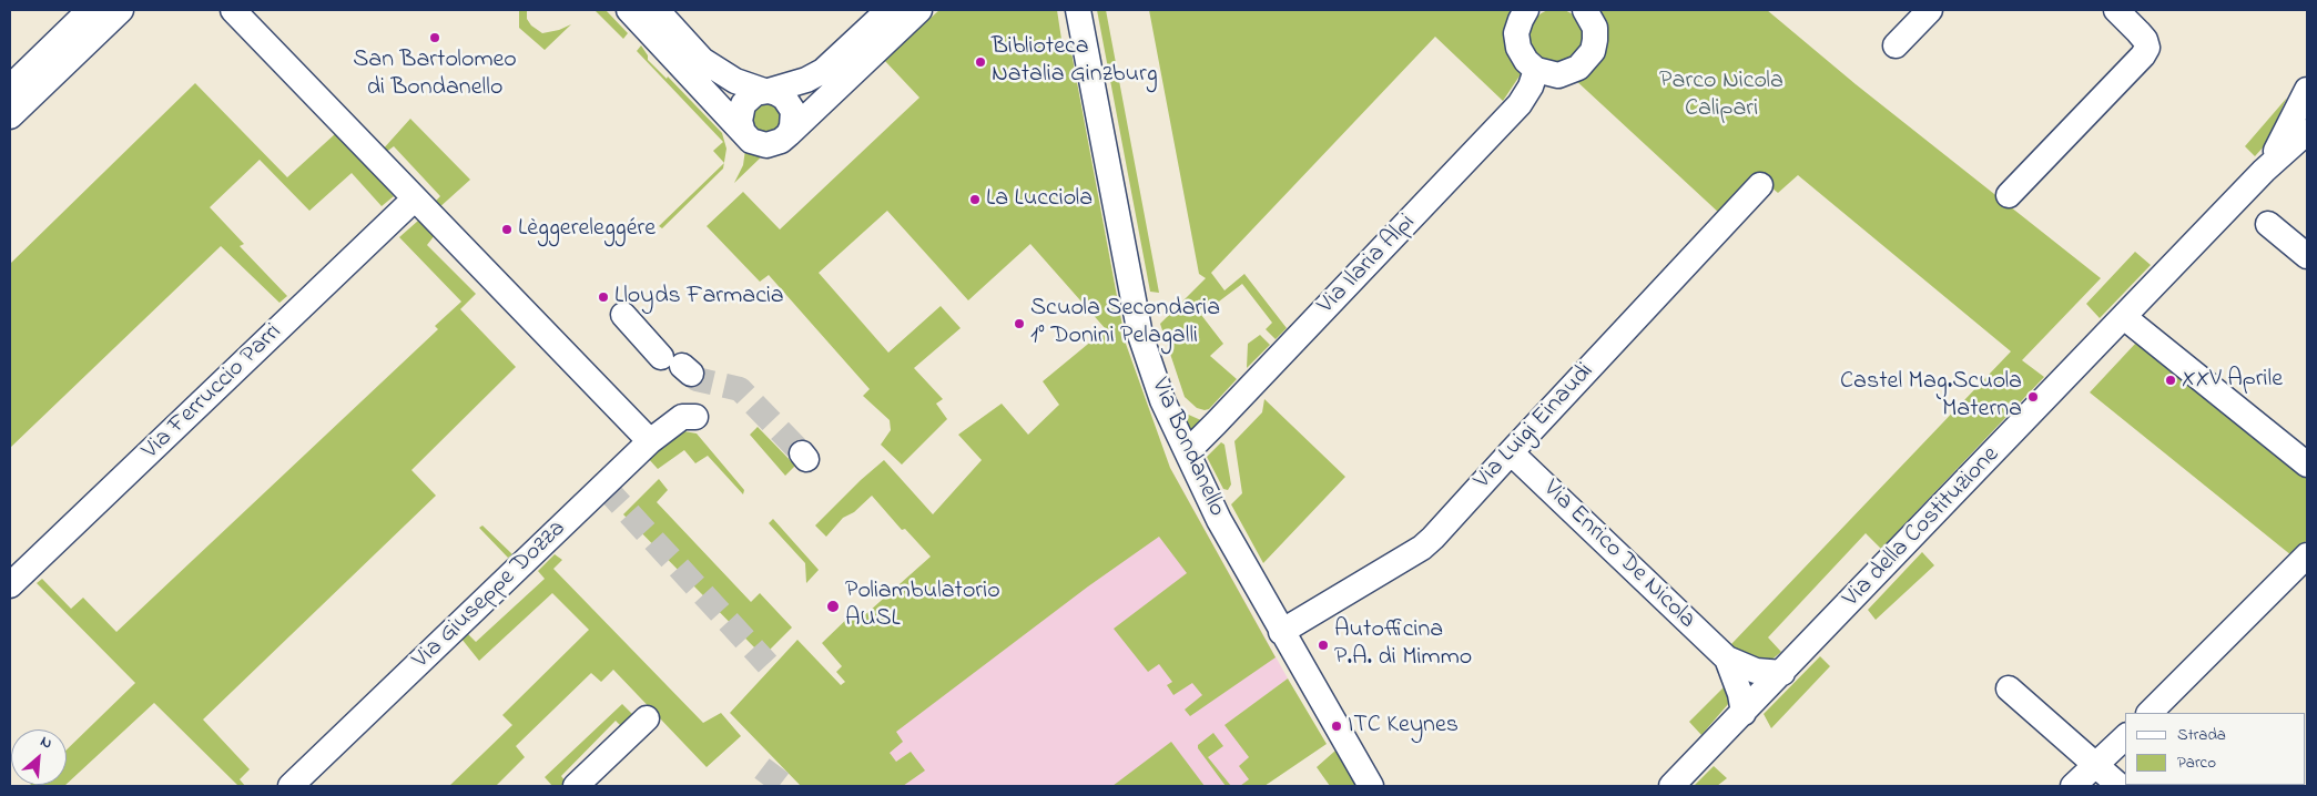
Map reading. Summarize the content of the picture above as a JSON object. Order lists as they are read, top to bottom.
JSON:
{
  "streets": {
    "street": [
      "Via Ilaria Alpi",
      "Via Ferruccio Parri",
      "Via Luigi Einaudi",
      "Via Bondanello",
      "Via della Costituzione",
      "Via Enrico De Nicola",
      "Via Giuseppe Dozza"
    ]
  },
  "crossings": [
    ["Via Ilaria Alpi", "Via Bondanello"],
    ["Via Luigi Einaudi", "Via Bondanello"],
    ["Via Luigi Einaudi", "Via Enrico De Nicola"],
    ["Via della Costituzione", "Via Enrico De Nicola"]
  ],
  "parks": ["Parco Nicola Calipari"],
  "places": [
    "San Bartolomeo di Bondanello",
    "Biblioteca Natalia Ginzburg",
    "La Lucciola",
    "Lèggereleggére",
    "Lloyds Farmacia",
    "Scuola Secondaria 1° Donini Pelagalli",
    "XXV Aprile",
    "Castel Mag.Scuola Materna",
    "Poliambulatorio AUSL",
    "Autofficina P.A. di Mimmo",
    "ITC Keynes"
  ],
  "legend": ["Strada", "Parco"],
  "north": "top right"
}
